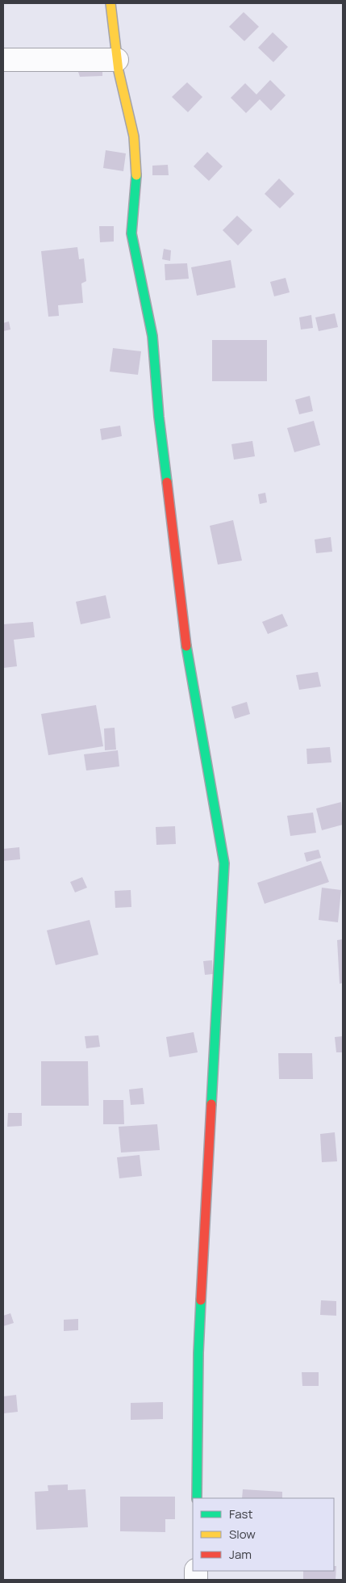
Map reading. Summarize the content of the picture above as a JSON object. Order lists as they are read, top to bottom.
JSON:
{
  "legend": ["Fast", "Slow", "Jam"]
}
